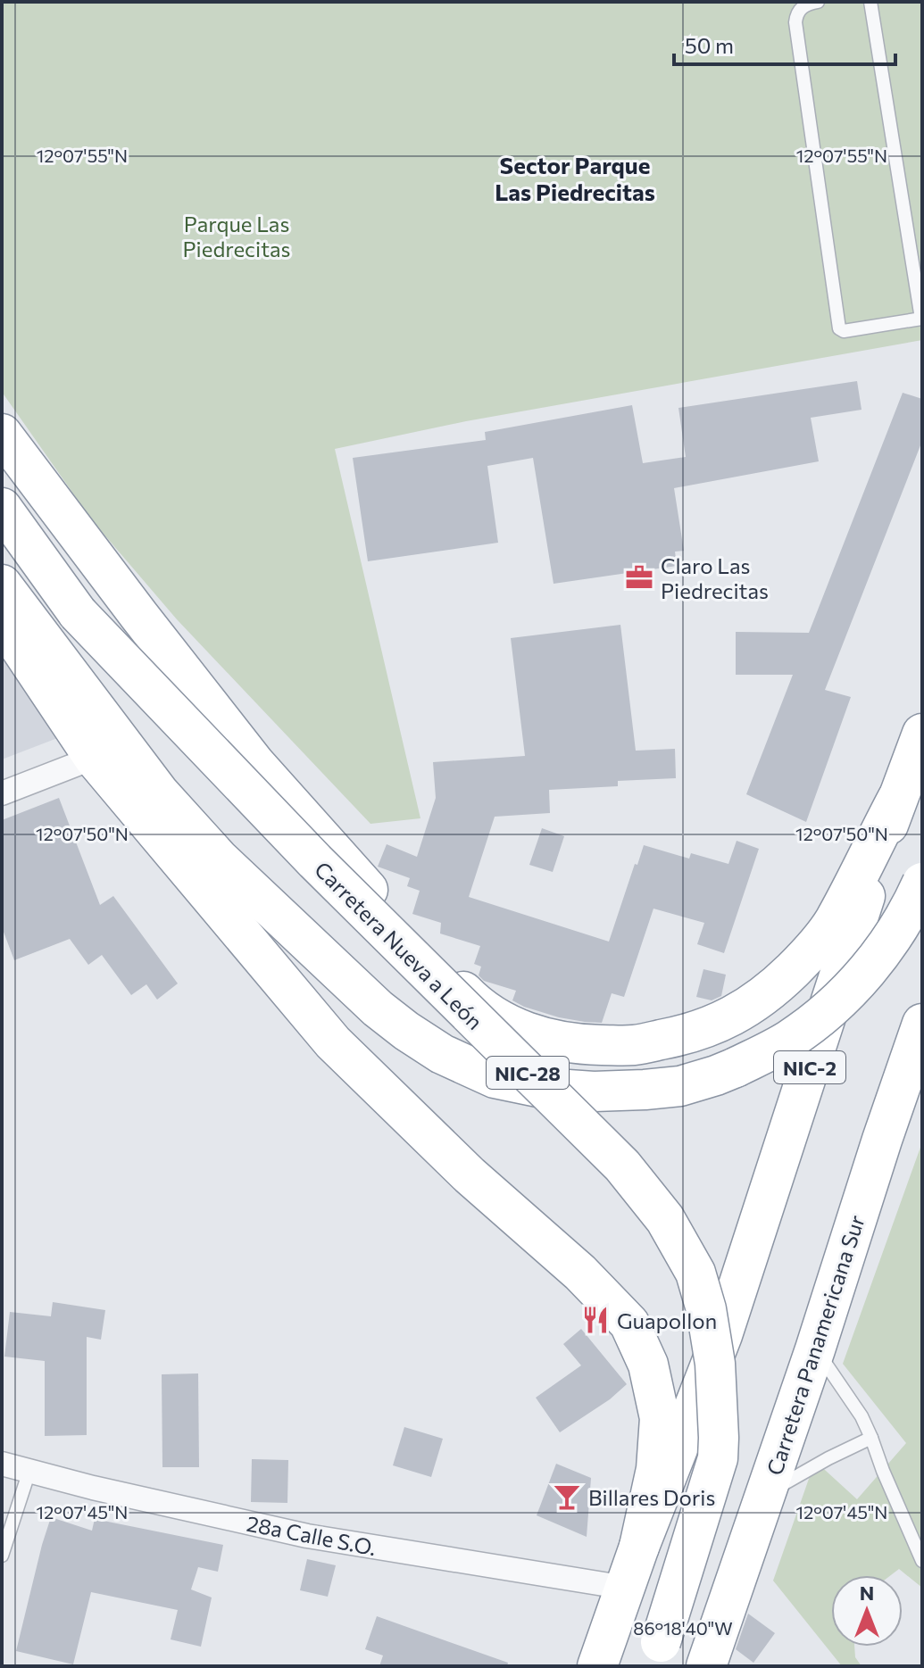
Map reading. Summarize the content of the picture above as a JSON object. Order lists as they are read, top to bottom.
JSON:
{
  "streets": {
    "highway": [
      "Carretera Nueva a León",
      "NIC-2",
      "NIC-28",
      "Carretera Panamericana Sur"
    ],
    "street": ["28a Calle S.O."]
  },
  "crossings": [
    ["NIC-2", "28a Calle S.O."]
  ],
  "districts": ["Sector Parque Las Piedrecitas"],
  "parks": ["Parque Las Piedrecitas"],
  "places": {
    "office": ["Claro Las Piedrecitas"],
    "restaurant": ["Guapollon"],
    "bar": ["Billares Doris"]
  },
  "scale_bar": "50 m",
  "north": "top",
  "coordinates": [
    "12°07'55\"N",
    "12°07'50\"N",
    "12°07'45\"N",
    "86°18'40\"W"
  ]
}
